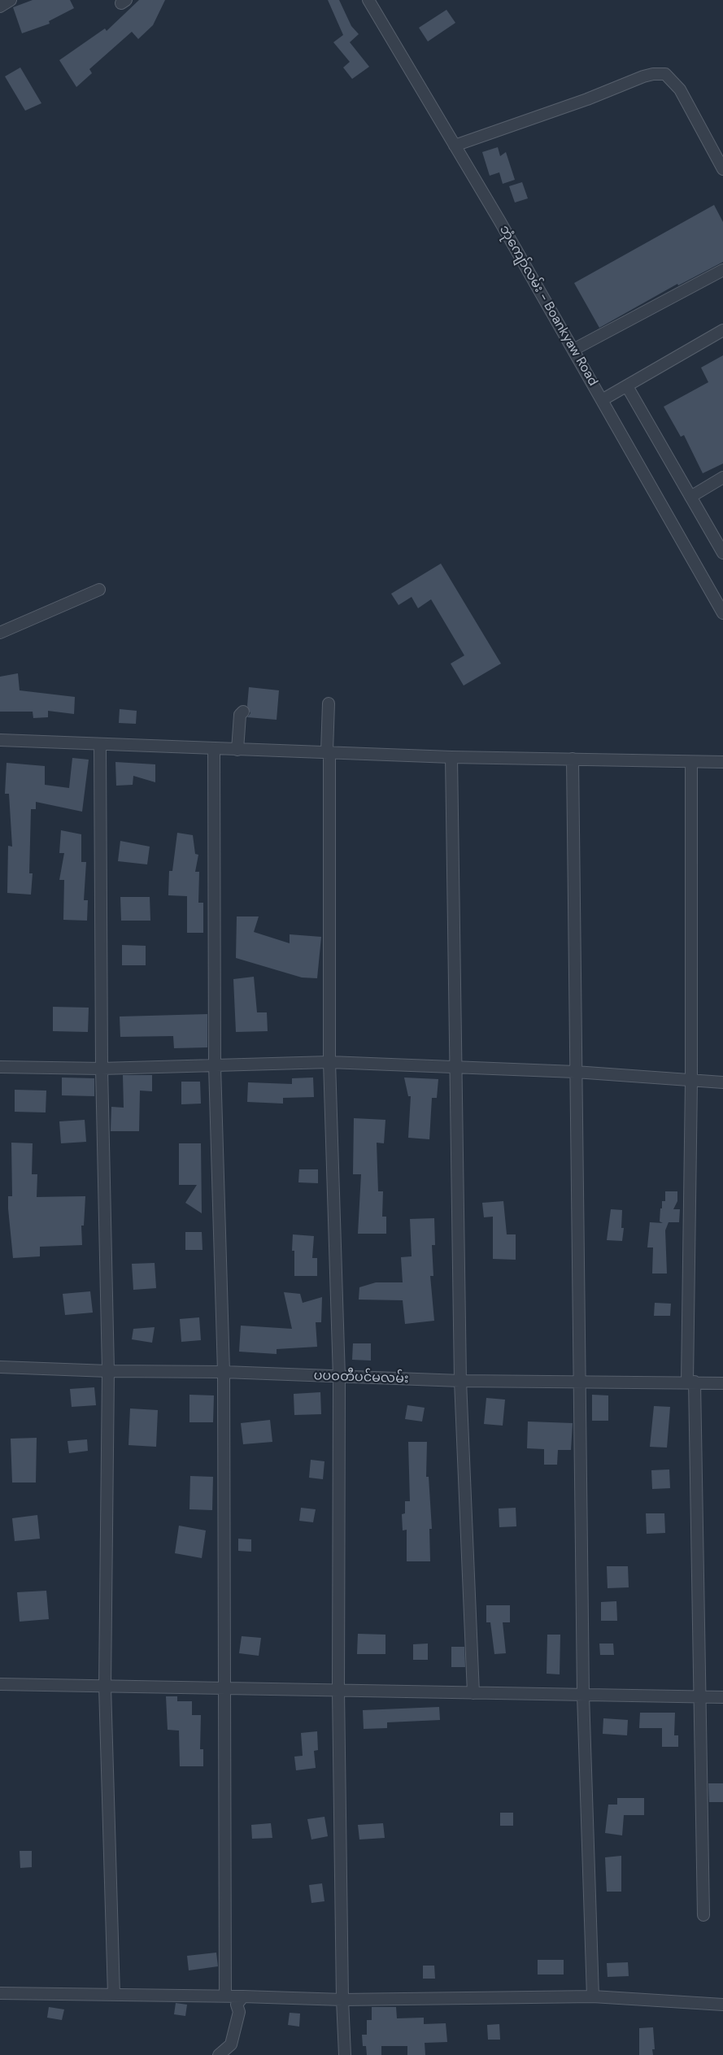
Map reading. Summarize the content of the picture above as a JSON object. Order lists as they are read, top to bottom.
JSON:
{
  "streets": {
    "street": ["ဘုံကျော်လမ်း - Boankyaw Road", "ပပဝတီပင်မလမ်း"]
  }
}
